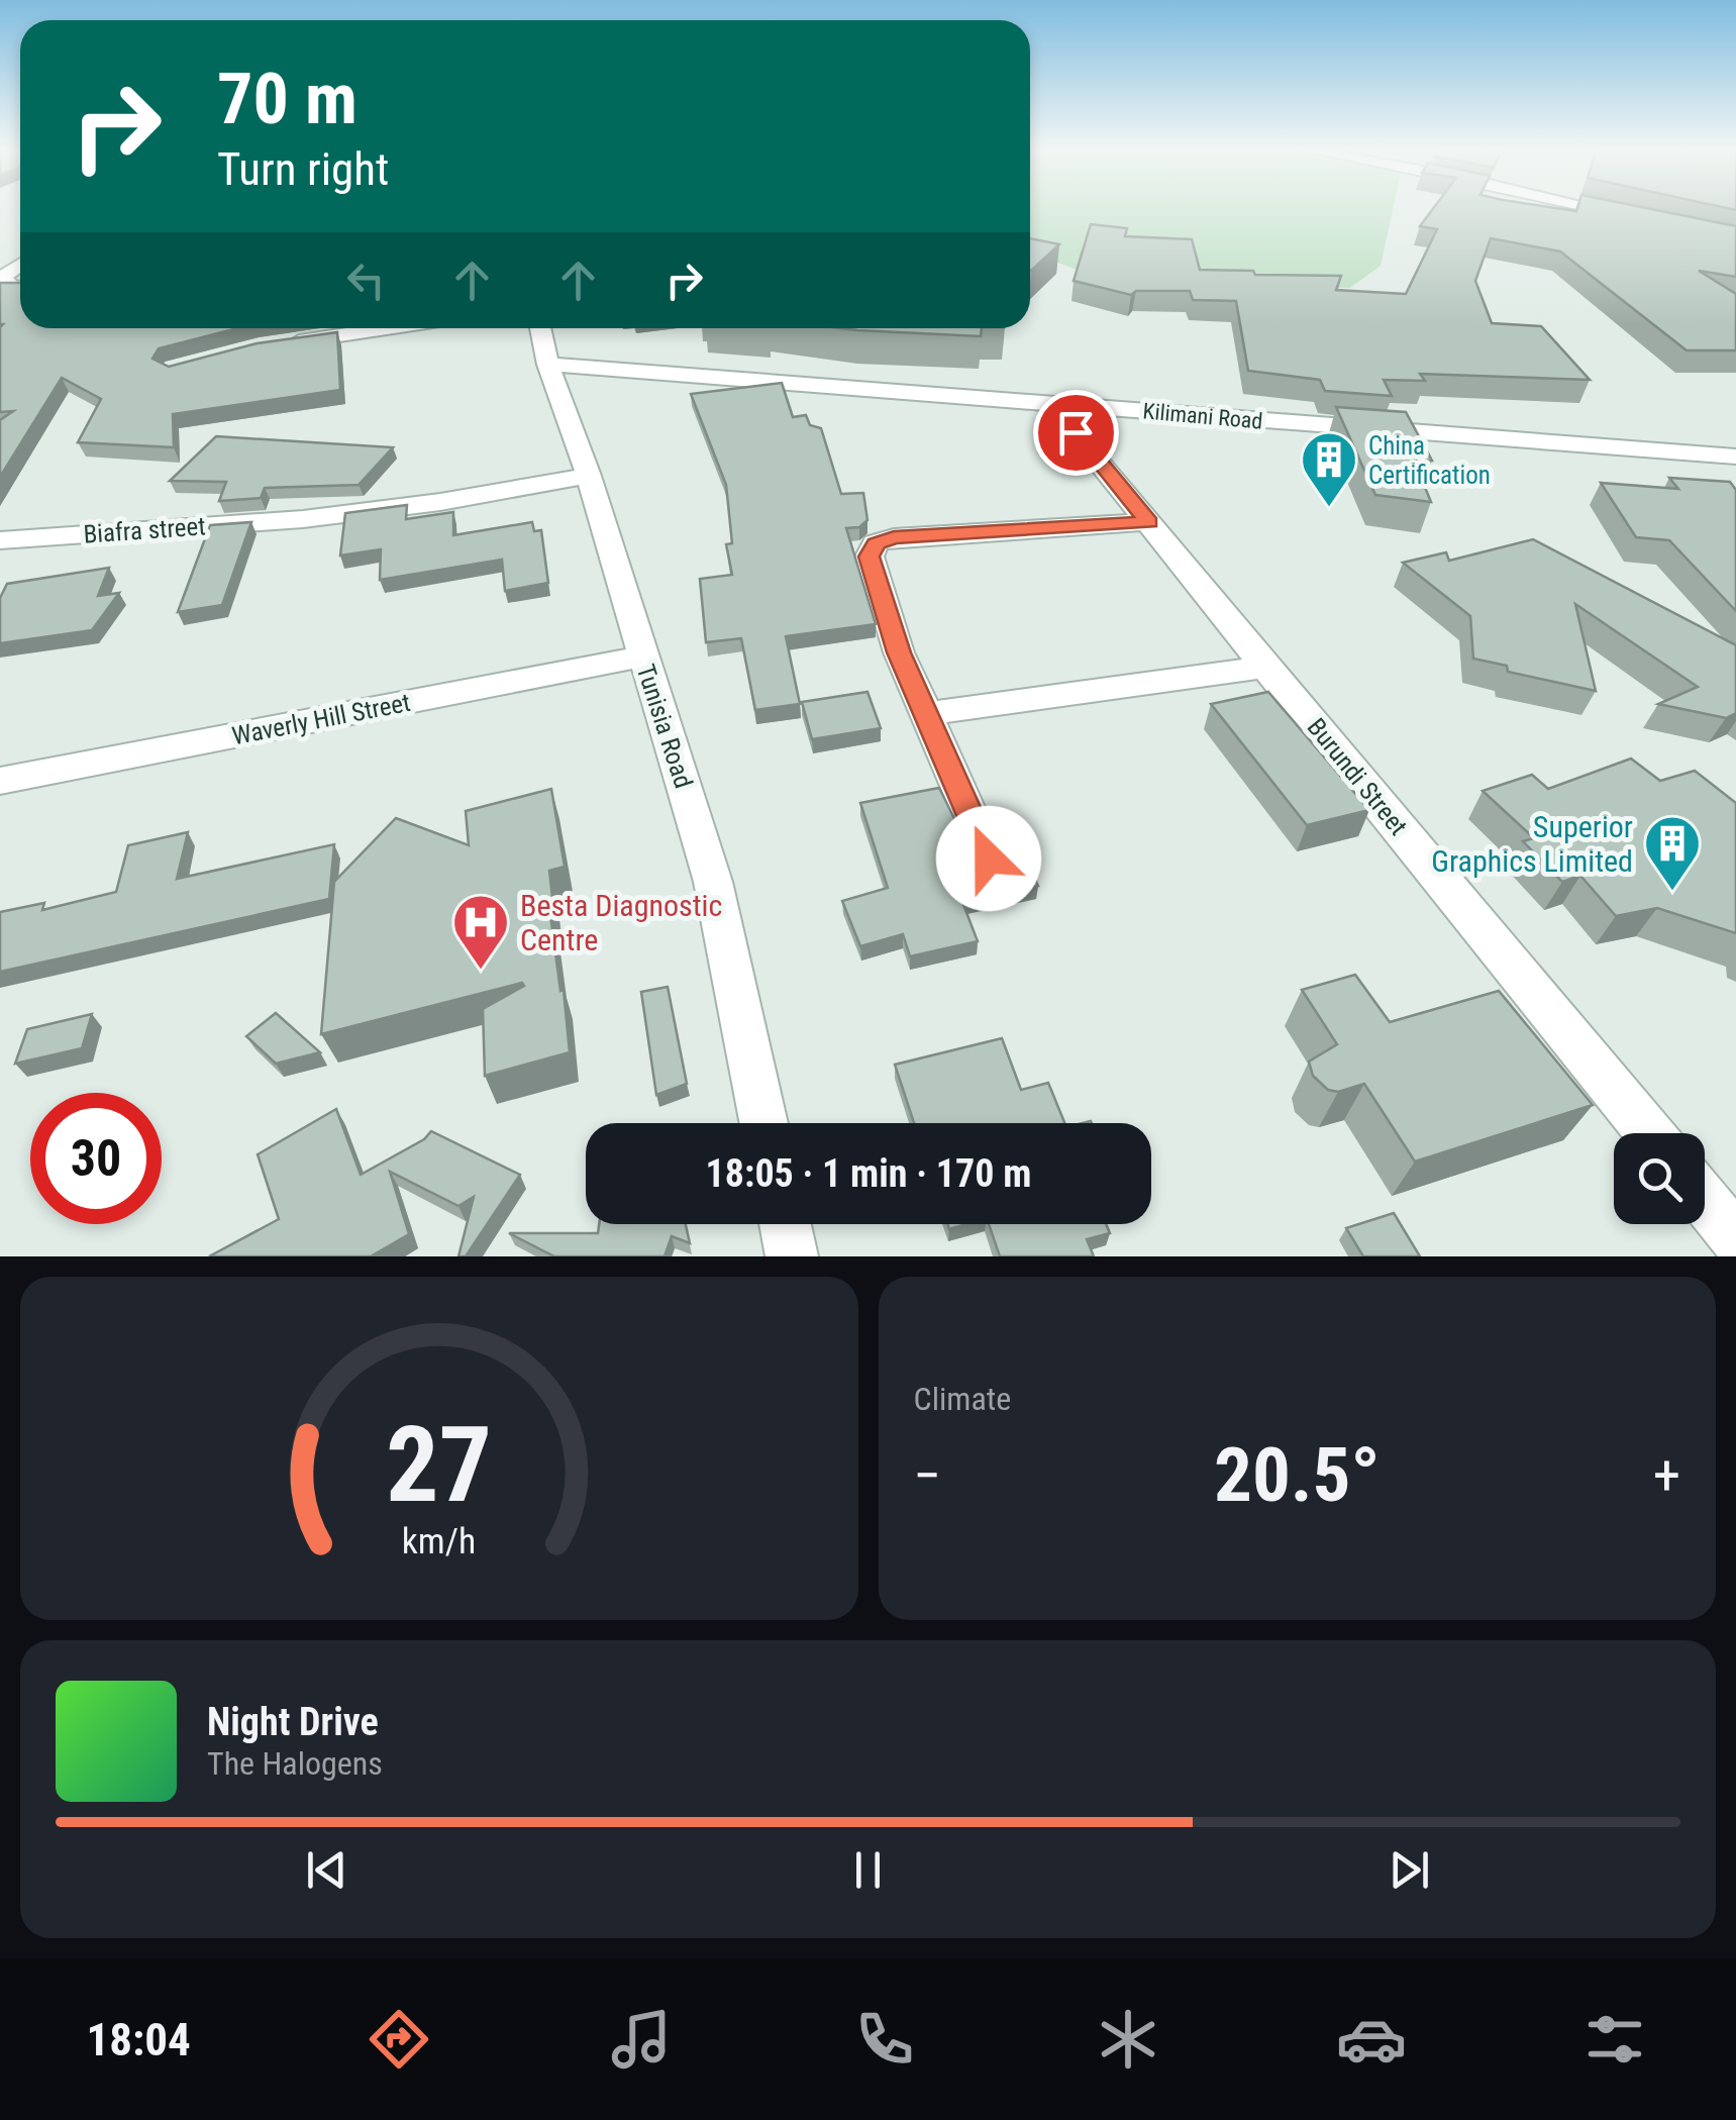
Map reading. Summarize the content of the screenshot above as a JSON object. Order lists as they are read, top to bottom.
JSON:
{
  "streets": {
    "street": [
      "Kilimani Road",
      "Biafra street",
      "Waverly Hill Street",
      "Tunisia Road",
      "Burundi Street"
    ]
  },
  "crossings": [
    ["Kilimani Road", "Tunisia Road"],
    ["Kilimani Road", "Burundi Street"],
    ["Biafra street", "Tunisia Road"],
    ["Waverly Hill Street", "Tunisia Road"]
  ],
  "places": {
    "building": ["China Certification", "Superior Graphics Limited"],
    "hospital": ["Besta Diagnostic Centre"]
  },
  "page": {
    "turn": ["70 m", "Turn right"],
    "limit": "30",
    "trip": "18:05 · 1 min · 170 m",
    "tile": "Climate",
    "heat": ["−", "20.5°", "+"],
    "song": ["Night Drive", "The Halogens"],
    "tabs": "18:04",
    "gauge": ["27", "km/h"]
  }
}
